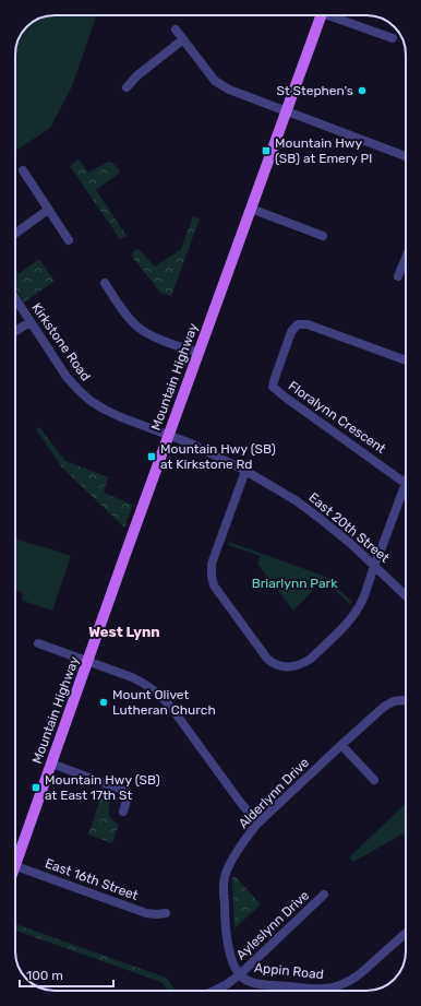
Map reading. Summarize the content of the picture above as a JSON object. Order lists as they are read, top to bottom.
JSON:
{
  "streets": {
    "main road": ["Mountain Highway"],
    "street": [
      "Kirkstone Road",
      "Floralynn Crescent",
      "East 20th Street",
      "Alderlynn Drive",
      "East 16th Street",
      "Ayleslynn Drive",
      "Appin Road"
    ]
  },
  "crossings": [
    ["Kirkstone Road", "Mountain Highway"],
    ["Kirkstone Road", "East 20th Street"],
    ["Mountain Highway", "East 20th Street"],
    ["Alderlynn Drive", "Ayleslynn Drive"],
    ["Alderlynn Drive", "Appin Road"],
    ["Ayleslynn Drive", "Appin Road"]
  ],
  "districts": ["West Lynn"],
  "parks": ["Briarlynn Park"],
  "places": {
    "other": ["St Stephen's", "Mount Olivet Lutheran Church"],
    "transit": ["Mountain Hwy (SB) at Emery Pl", "Mountain Hwy (SB) at Kirkstone Rd", "Mountain Hwy (SB) at East 17th St"]
  },
  "scale_bar": "100 m"
}
